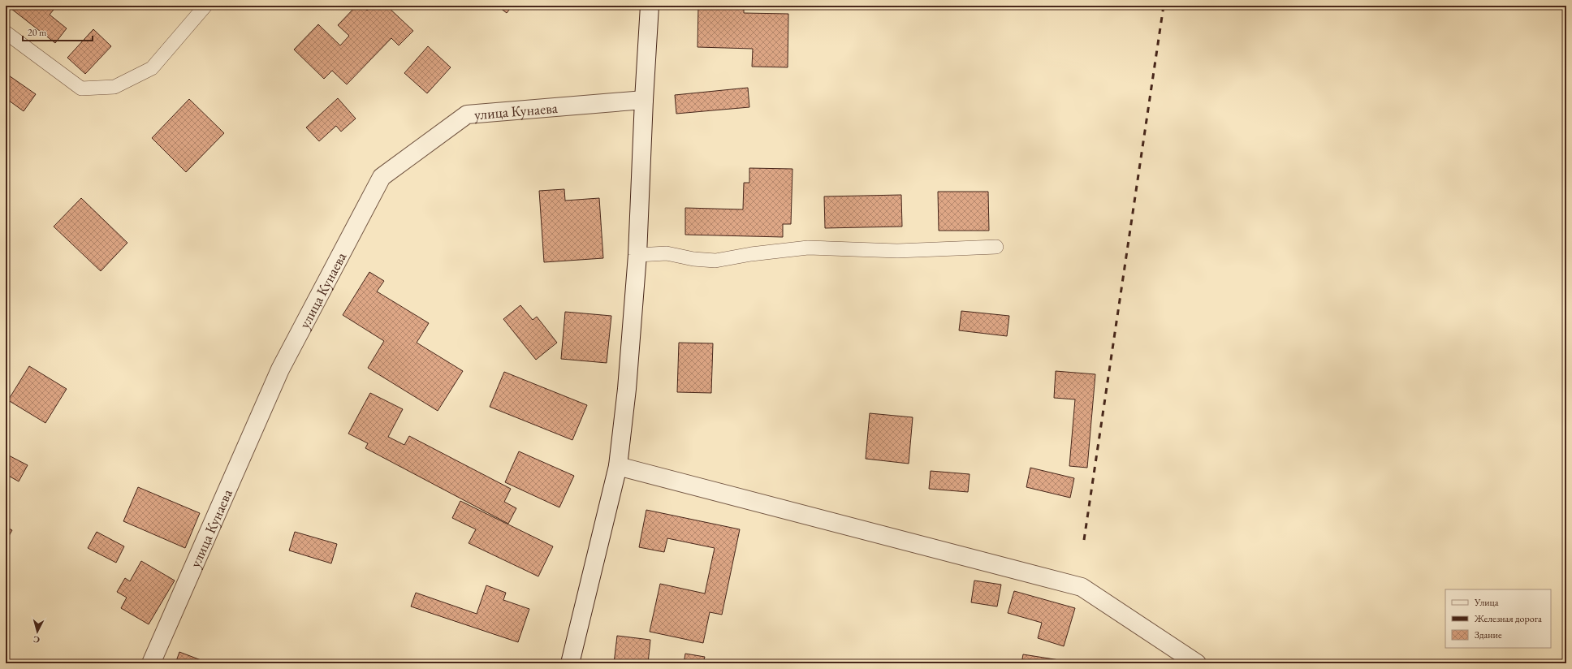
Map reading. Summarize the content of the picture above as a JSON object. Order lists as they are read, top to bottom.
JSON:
{
  "streets": {
    "street": ["улица Кунаева"]
  },
  "legend": ["Улица", "Железная дорога", "Здание"],
  "scale_bar": "20 m",
  "north": "bottom"
}
